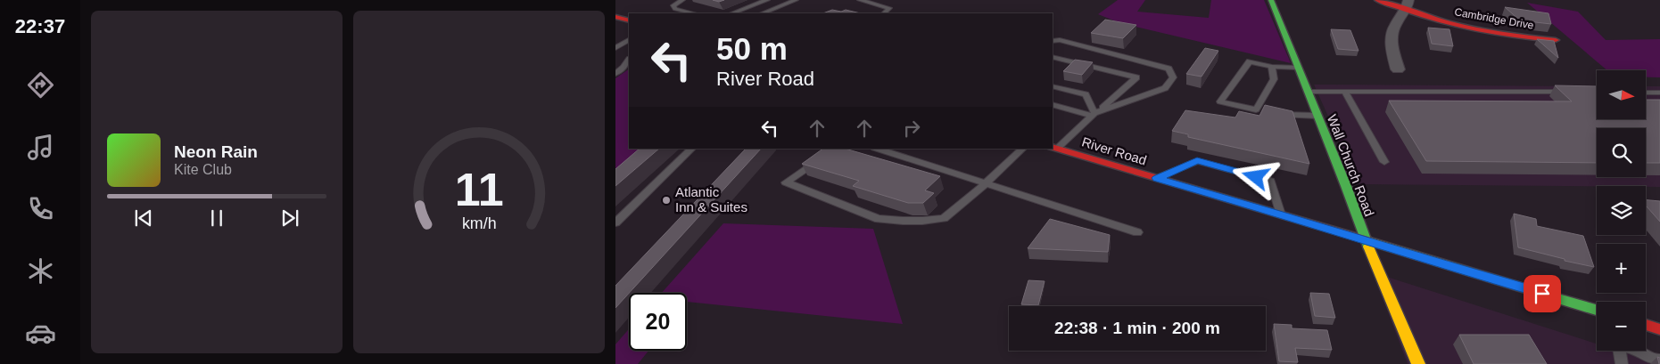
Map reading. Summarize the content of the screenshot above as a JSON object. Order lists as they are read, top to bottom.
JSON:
{
  "streets": {
    "main road": ["Cambridge Drive", "River Road", "Wall Church Road"]
  },
  "crossings": [
    ["River Road", "Wall Church Road"]
  ],
  "places": ["Atlantic Inn & Suites"],
  "north": "right",
  "page": {
    "tabs": "22:37",
    "turn": ["50 m", "River Road"],
    "map_buttons": ["+", "−"],
    "song": ["Neon Rain", "Kite Club"],
    "limit": "20",
    "trip": "22:38 · 1 min · 200 m",
    "gauge": ["11", "km/h"]
  }
}
